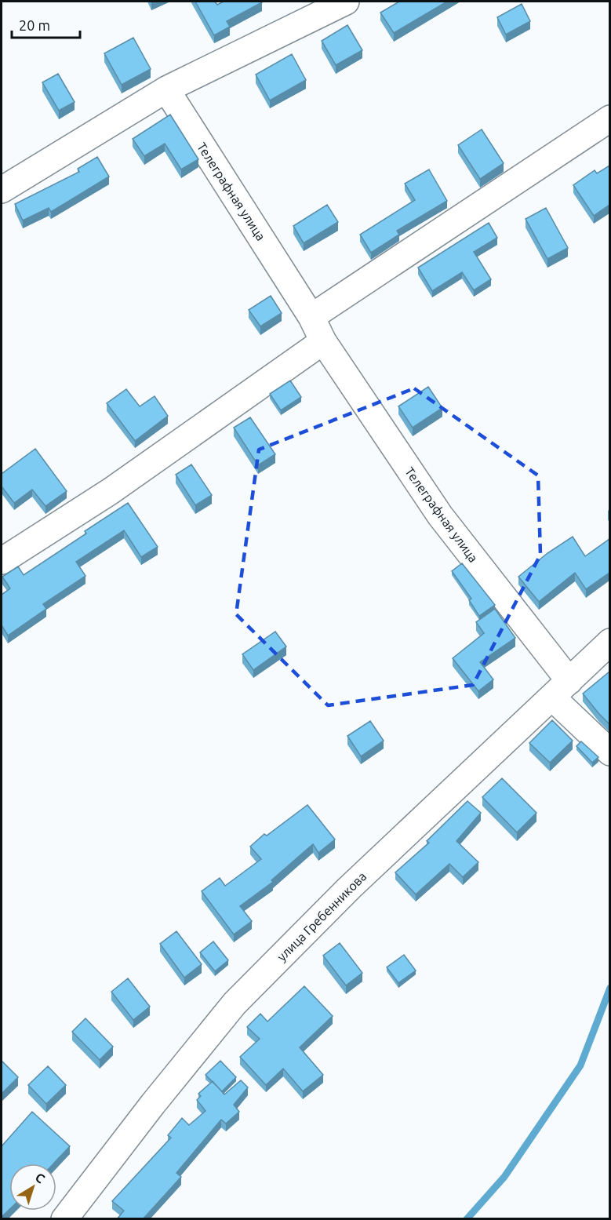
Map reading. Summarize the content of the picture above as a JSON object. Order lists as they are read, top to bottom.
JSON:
{
  "streets": {
    "street": ["Телеграфная улица", "улица Гребенникова"]
  },
  "crossings": [
    ["Телеграфная улица", "улица Гребенникова"]
  ],
  "scale_bar": "20 m",
  "north": "top right"
}
